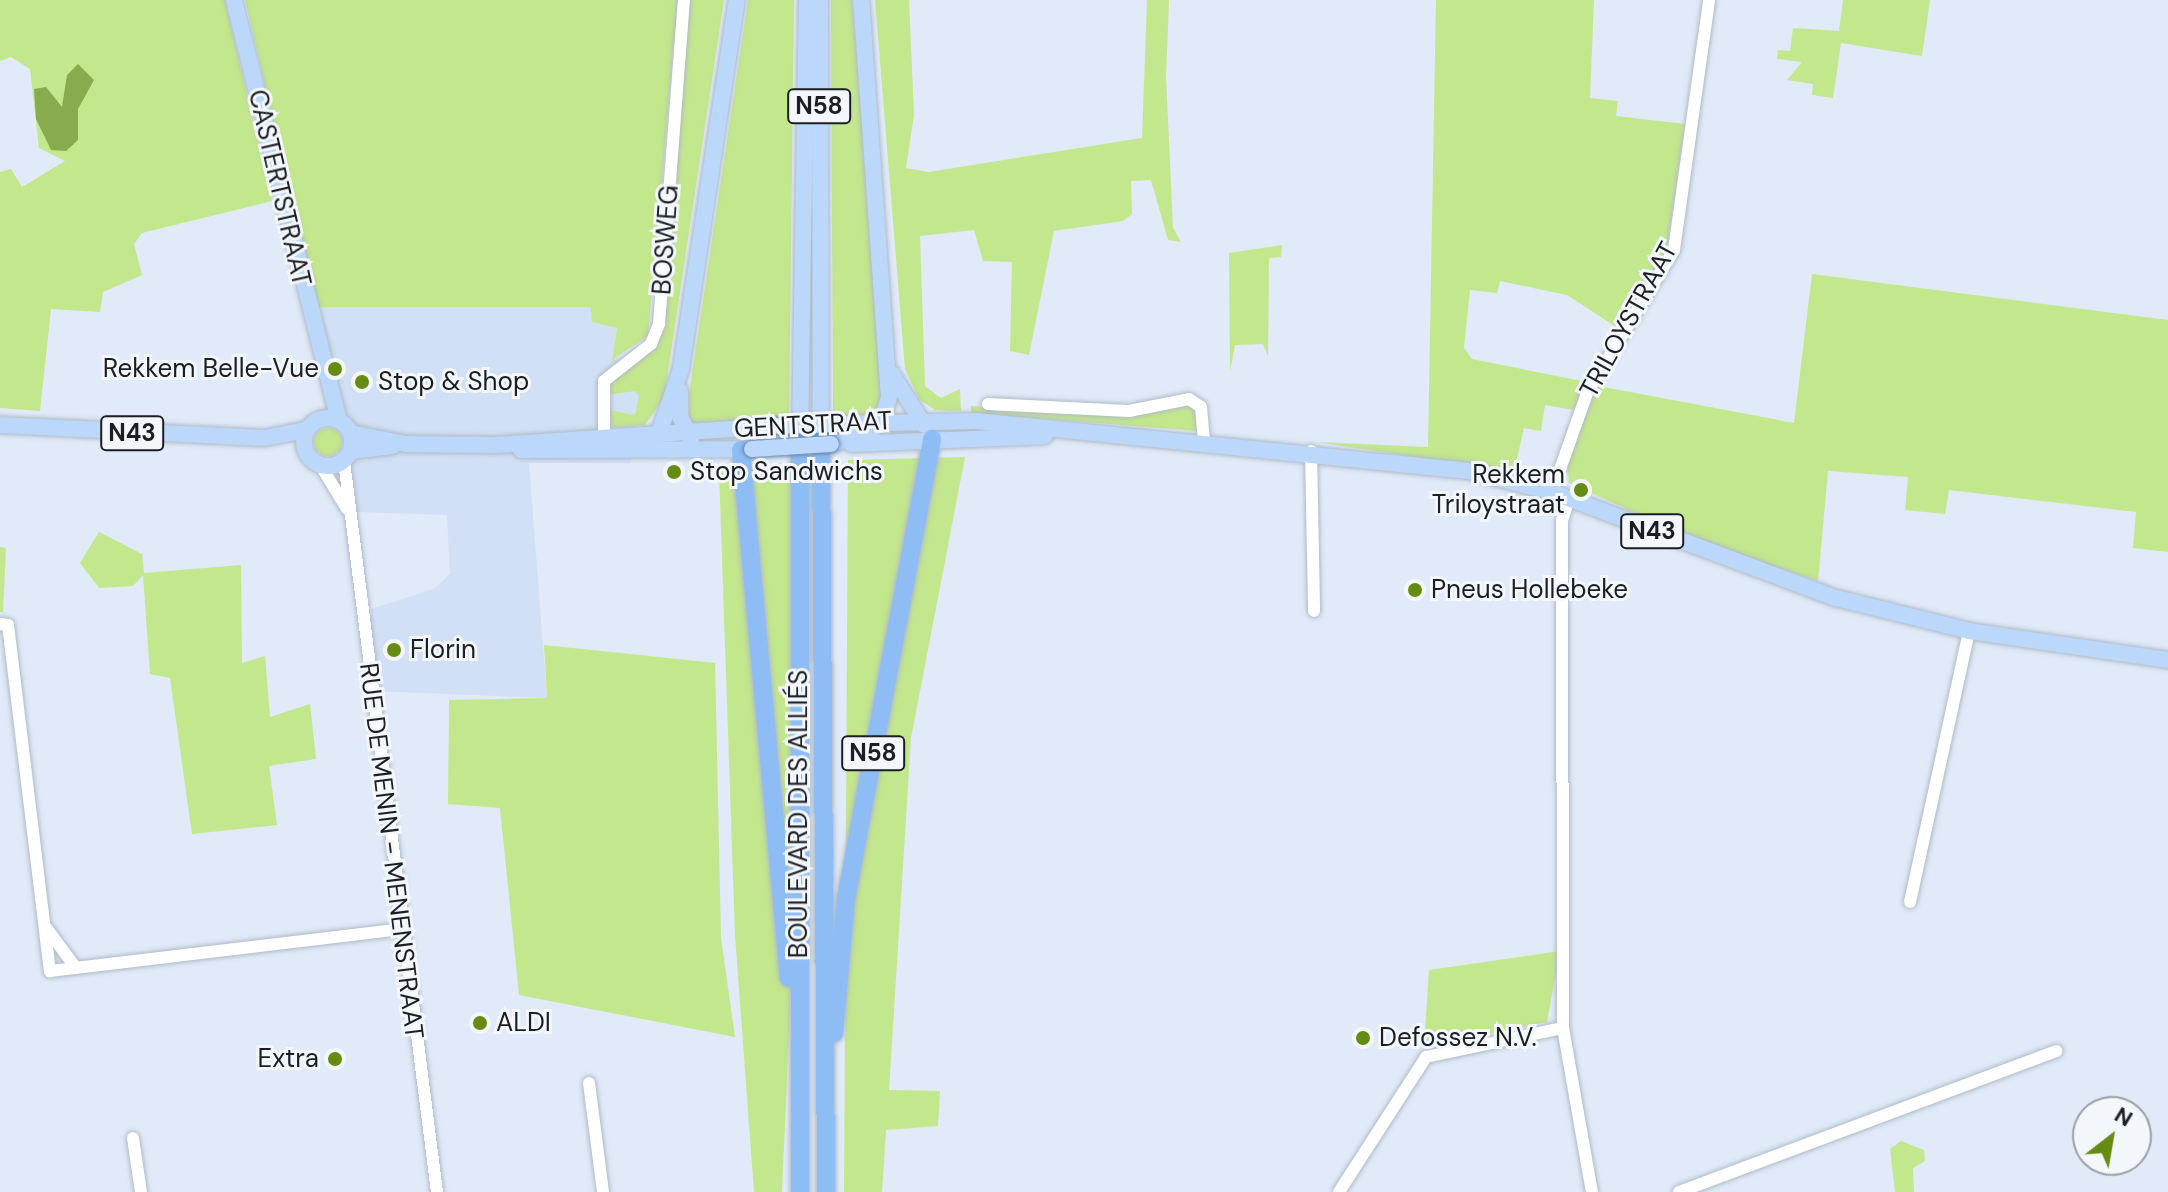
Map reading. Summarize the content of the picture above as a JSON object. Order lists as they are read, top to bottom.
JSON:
{
  "streets": {
    "highway": ["N58", "BOULEVARD DES ALLIÉS"],
    "main road": ["CASTERTSTRAAT", "GENTSTRAAT", "N43"],
    "street": ["BOSWEG", "TRILOYSTRAAT", "RUE DE MENIN - MENENSTRAAT"]
  },
  "crossings": [
    ["N58", "GENTSTRAAT"],
    ["N58", "N43"],
    ["N58", "BOULEVARD DES ALLIÉS"],
    ["CASTERTSTRAAT", "N43"],
    ["CASTERTSTRAAT", "RUE DE MENIN - MENENSTRAAT"],
    ["BOSWEG", "GENTSTRAAT"],
    ["BOSWEG", "N43"],
    ["TRILOYSTRAAT", "N43"],
    ["GENTSTRAAT", "N43"],
    ["N43", "BOULEVARD DES ALLIÉS"],
    ["N43", "RUE DE MENIN - MENENSTRAAT"]
  ],
  "places": [
    "Rekkem Belle-Vue",
    "Stop & Shop",
    "Stop Sandwichs",
    "Rekkem Triloystraat",
    "Pneus Hollebeke",
    "Florin",
    "ALDI",
    "Defossez N.V.",
    "Extra"
  ],
  "north": "top right"
}
